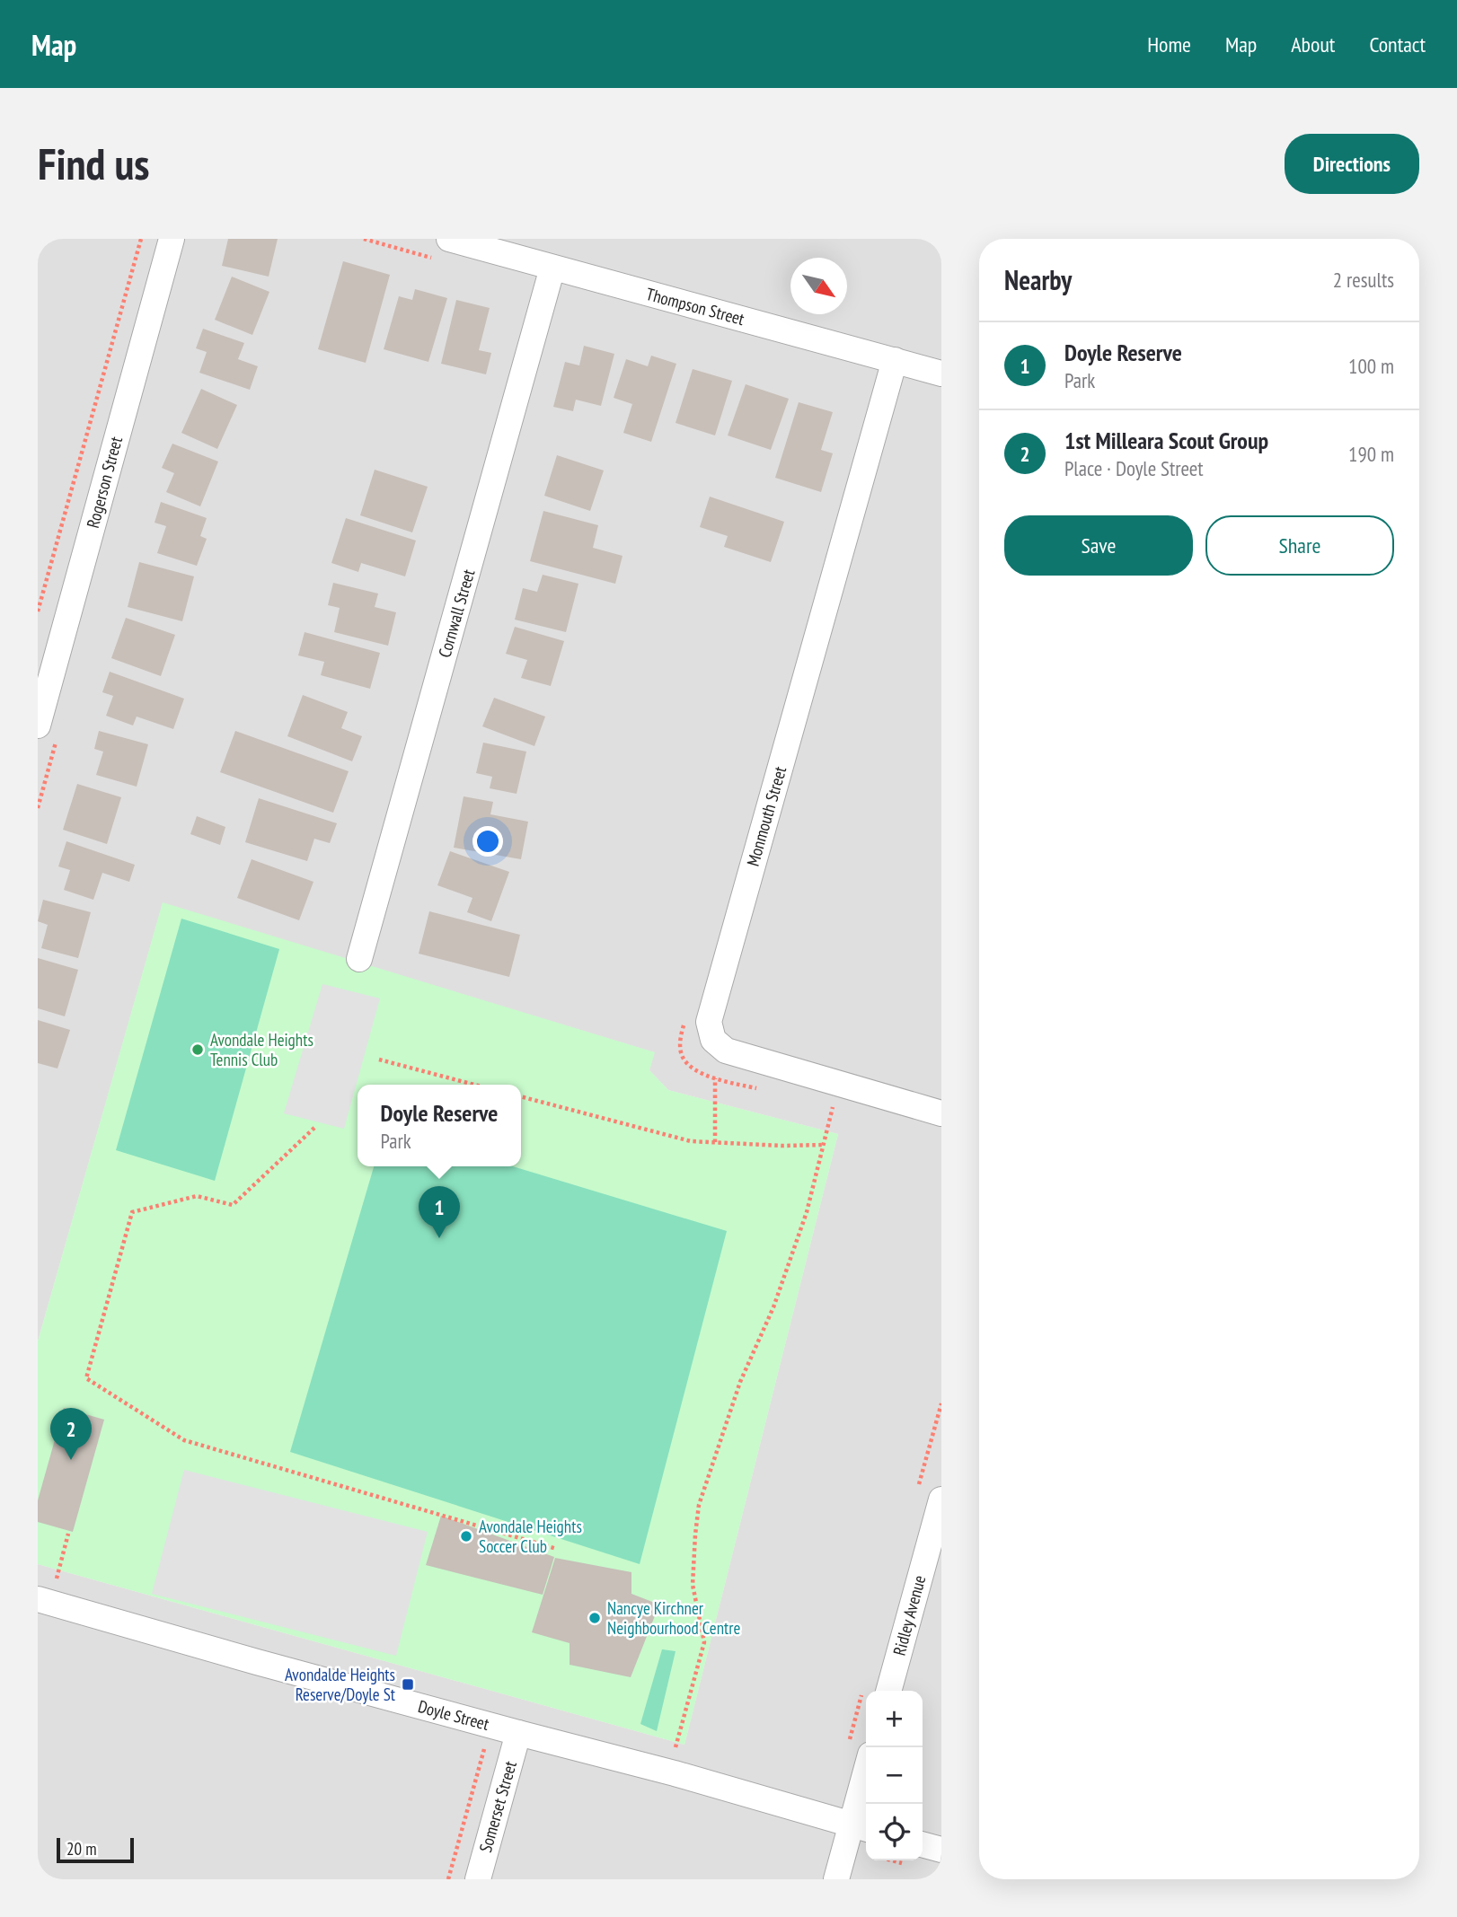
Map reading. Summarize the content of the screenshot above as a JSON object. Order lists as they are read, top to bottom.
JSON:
{
  "streets": {
    "street": [
      "Thompson Street",
      "Rogerson Street",
      "Cornwall Street",
      "Monmouth Street",
      "Ridley Avenue",
      "Doyle Street",
      "Somerset Street"
    ]
  },
  "crossings": [
    ["Thompson Street", "Cornwall Street"],
    ["Thompson Street", "Monmouth Street"],
    ["Doyle Street", "Somerset Street"]
  ],
  "places": {
    "other": ["Avondale Heights Tennis Club", "Avondale Heights Soccer Club", "Nancye Kirchner Neighbourhood Centre"],
    "transit": ["Avondalde Heights Reserve/Doyle St"]
  },
  "scale_bar": "20 m",
  "north": "bottom right",
  "page": {
    "header": "Map",
    "nav": [
      "Home",
      "Map",
      "About",
      "Contact"
    ],
    "buttons": [
      "Directions",
      ["Save", "Share"]
    ],
    "title": "Find us",
    "heading": ["Nearby", "2 results"],
    "list": [
      {
        "mark": "1",
        "name": "Doyle Reserve",
        "note": "Park",
        "value": "100 m"
      },
      {
        "mark": "2",
        "name": "1st Milleara Scout Group",
        "note": "Place · Doyle Street",
        "value": "190 m"
      }
    ],
    "popup": ["Doyle Reserve", "Park"],
    "pins": ["1", "2"],
    "map_buttons": ["+", "−"],
    "scale": "20 m"
  }
}
